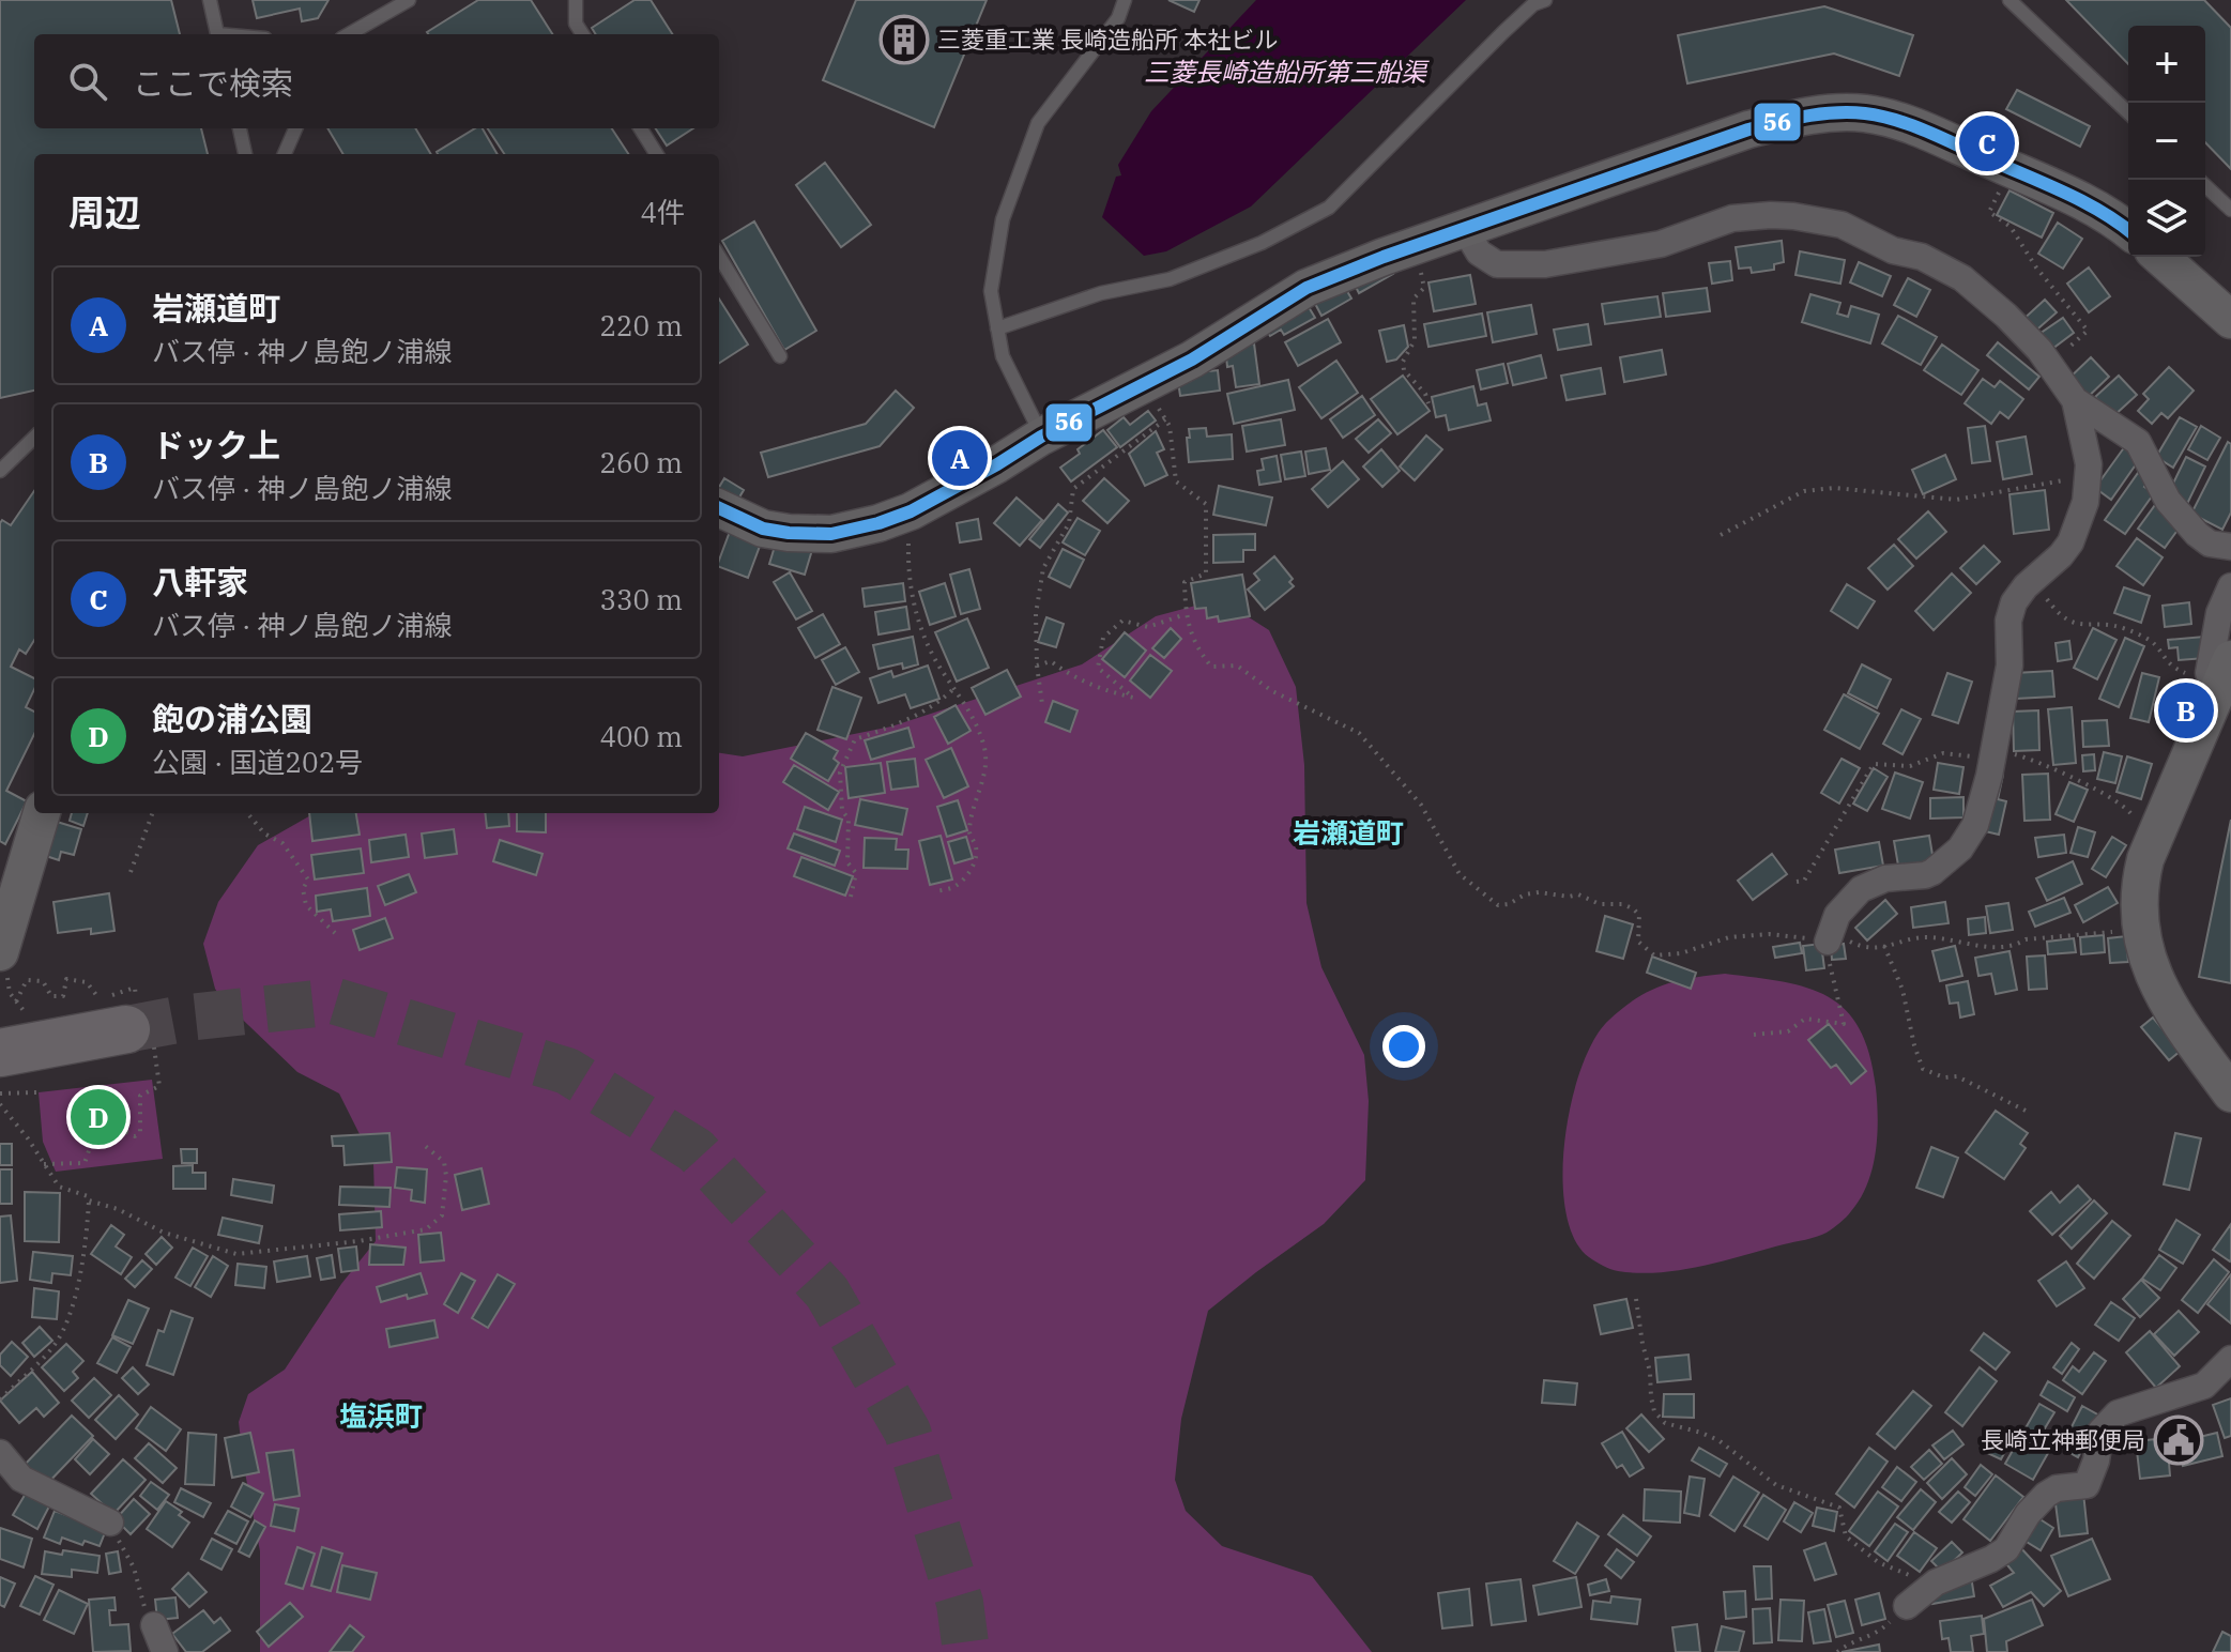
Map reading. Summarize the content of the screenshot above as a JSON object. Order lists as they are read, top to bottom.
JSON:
{
  "districts": ["岩瀬道町", "塩浜町"],
  "water": ["三菱長崎造船所第三船渠"],
  "places": {
    "building": ["三菱重工業 長崎造船所 本社ビル"],
    "public building": ["長崎立神郵便局"]
  },
  "lines": ["transit line 56"],
  "page": {
    "map_buttons": ["+", "−"],
    "search": "ここで検索",
    "pins": [
      "C",
      "A",
      "B",
      "D"
    ],
    "heading": ["周辺", "4件"],
    "list": [
      {
        "mark": "A",
        "name": "岩瀬道町",
        "note": "バス停 · 神ノ島飽ノ浦線",
        "value": "220 m"
      },
      {
        "mark": "B",
        "name": "ドック上",
        "note": "バス停 · 神ノ島飽ノ浦線",
        "value": "260 m"
      },
      {
        "mark": "C",
        "name": "八軒家",
        "note": "バス停 · 神ノ島飽ノ浦線",
        "value": "330 m"
      },
      {
        "mark": "D",
        "name": "飽の浦公園",
        "note": "公園 · 国道202号",
        "value": "400 m"
      }
    ]
  }
}
